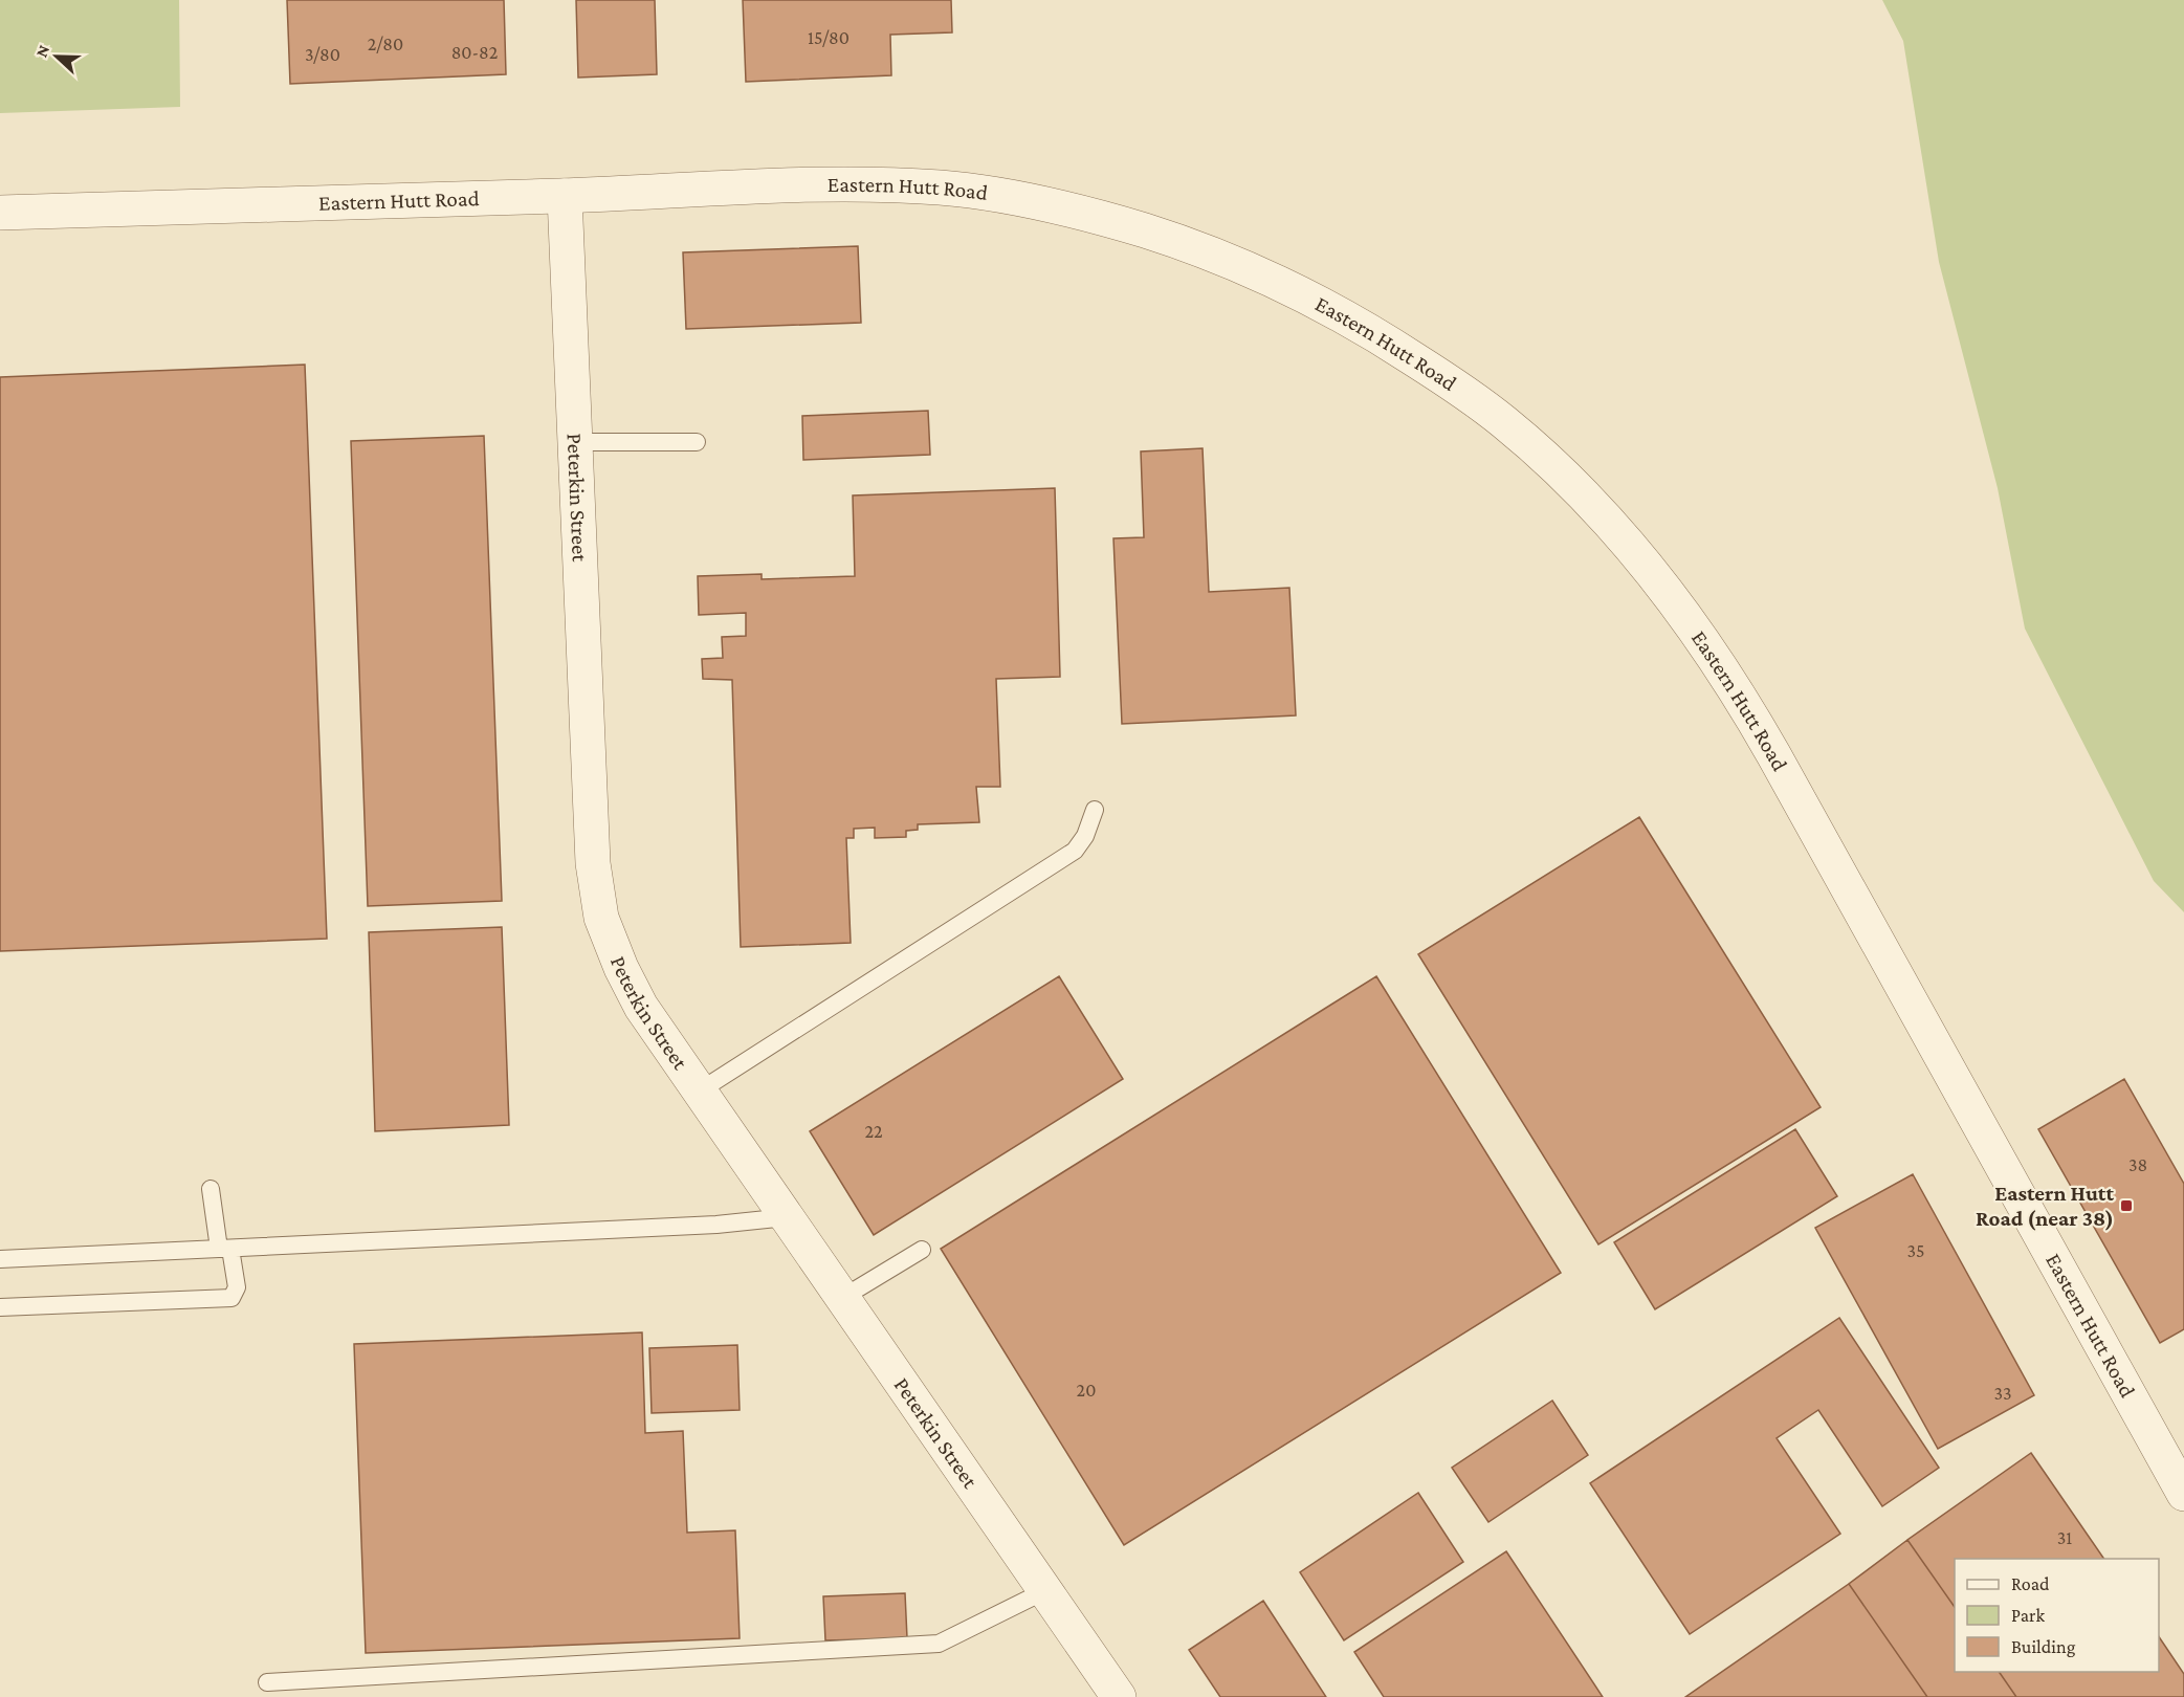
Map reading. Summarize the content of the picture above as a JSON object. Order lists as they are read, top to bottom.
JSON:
{
  "streets": {
    "street": ["Eastern Hutt Road", "Peterkin Street"]
  },
  "crossings": [
    ["Eastern Hutt Road", "Peterkin Street"]
  ],
  "places": {
    "transit": ["Eastern Hutt Road (near 38)"]
  },
  "house_numbers": [
    "15/80",
    "2/80",
    "80-82",
    "3/80",
    "22",
    "38",
    "35",
    "20",
    "33",
    "31"
  ],
  "legend": ["Road", "Park", "Building"],
  "north": "left"
}
